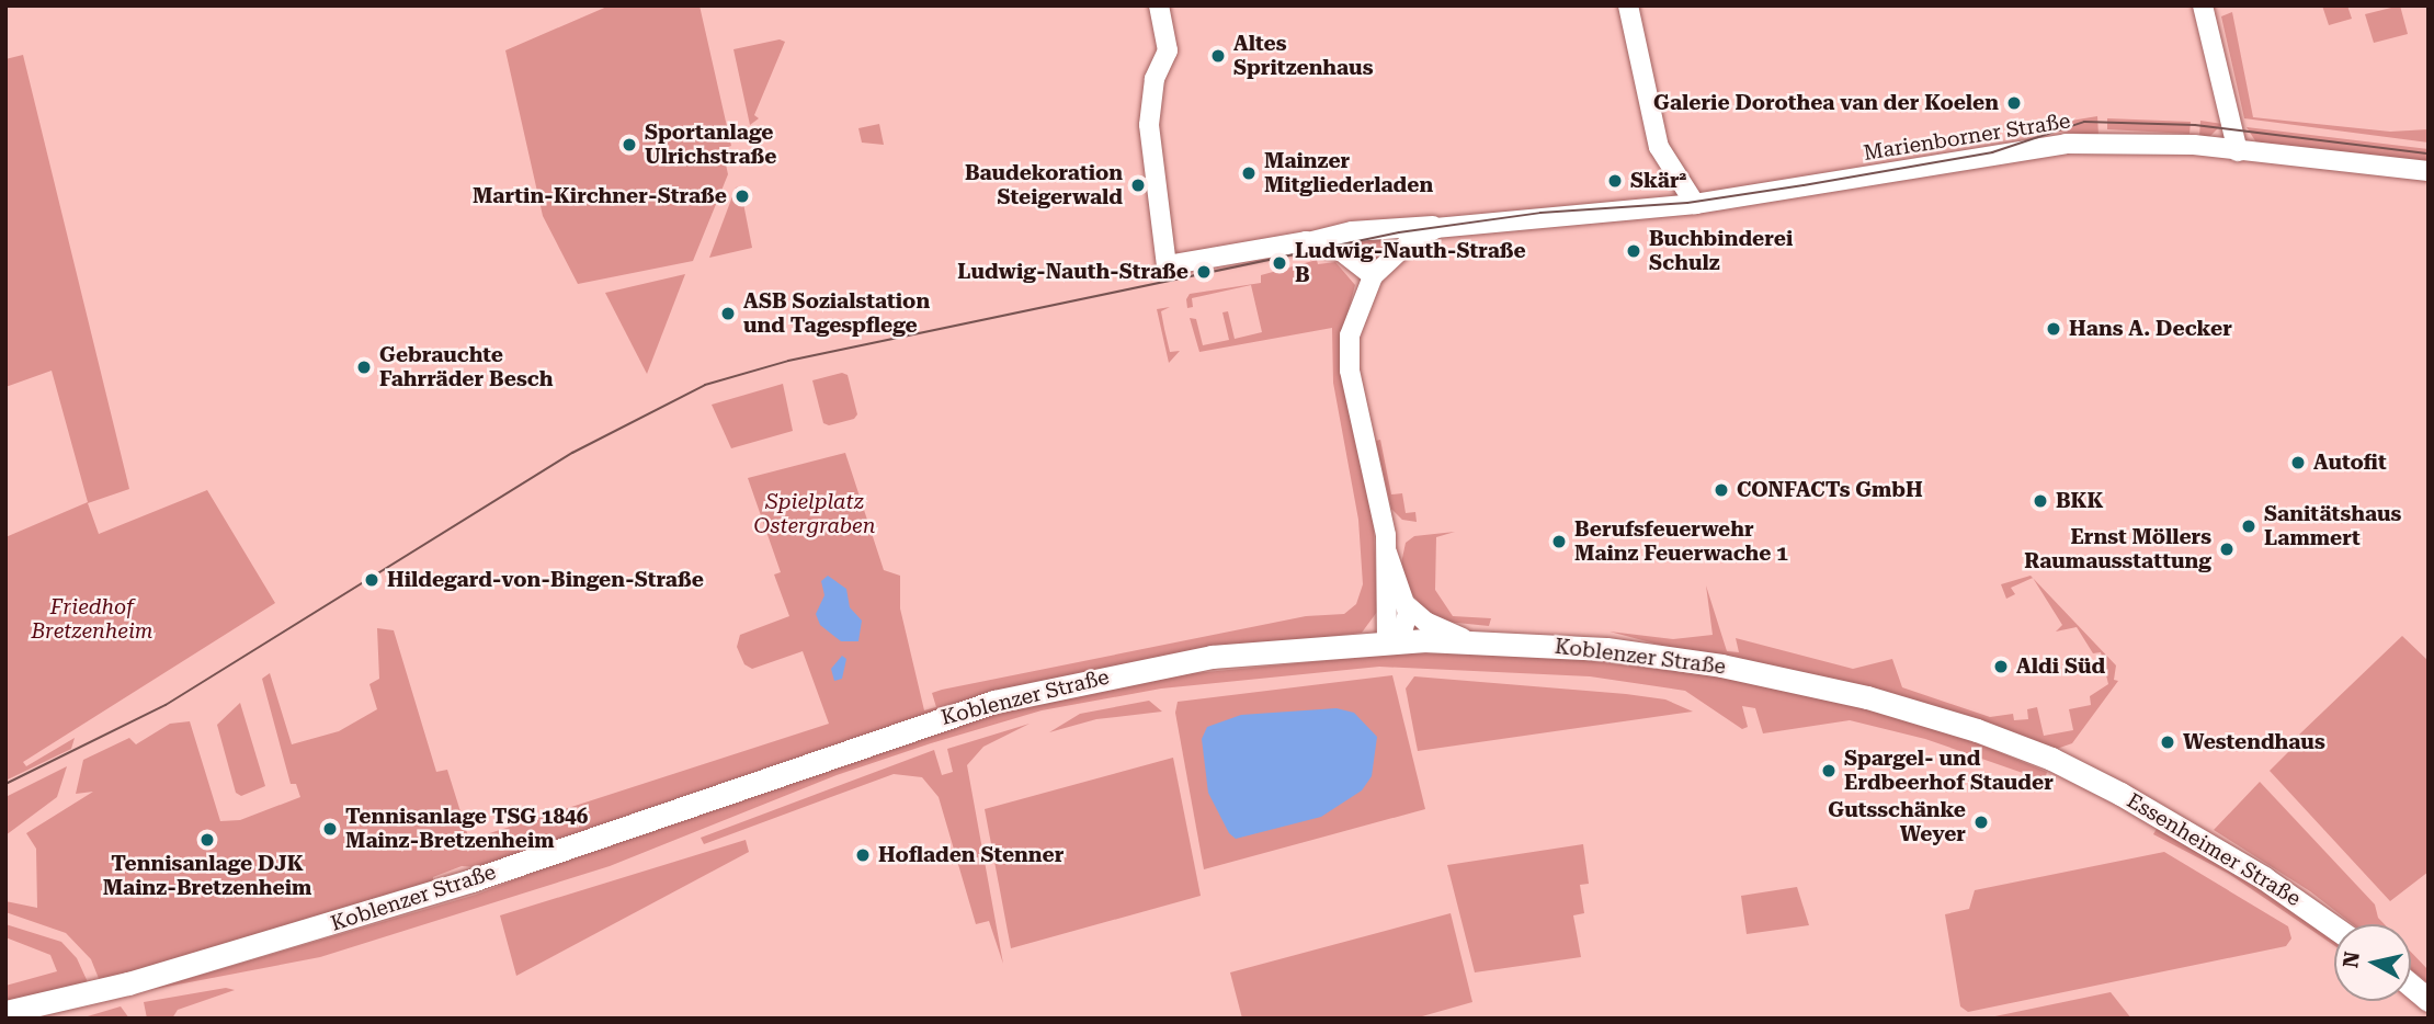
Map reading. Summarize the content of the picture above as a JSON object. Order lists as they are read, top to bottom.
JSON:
{
  "streets": {
    "main road": ["Koblenzer Straße", "Essenheimer Straße"],
    "street": ["Marienborner Straße"]
  },
  "crossings": [
    ["Koblenzer Straße", "Essenheimer Straße"]
  ],
  "parks": ["Spielplatz Ostergraben", "Friedhof Bretzenheim"],
  "places": [
    "Altes Spritzenhaus",
    "Galerie Dorothea van der Koelen",
    "Sportanlage Ulrichstraße",
    "Mainzer Mitgliederladen",
    "Skär²",
    "Baudekoration Steigerwald",
    "Martin-Kirchner-Straße",
    "Buchbinderei Schulz",
    "Ludwig-Nauth-Straße B",
    "Ludwig-Nauth-Straße",
    "ASB Sozialstation und Tagespflege",
    "Hans A. Decker",
    "Gebrauchte Fahrräder Besch",
    "Autofit",
    "CONFACTs GmbH",
    "BKK",
    "Sanitätshaus Lammert",
    "Berufsfeuerwehr Mainz Feuerwache 1",
    "Ernst Möllers Raumausstattung",
    "Hildegard-von-Bingen-Straße",
    "Aldi Süd",
    "Westendhaus",
    "Spargel- und Erdbeerhof Stauder",
    "Gutsschänke Weyer",
    "Tennisanlage TSG 1846 Mainz-Bretzenheim",
    "Tennisanlage DJK Mainz-Bretzenheim",
    "Hofladen Stenner"
  ],
  "north": "left"
}
